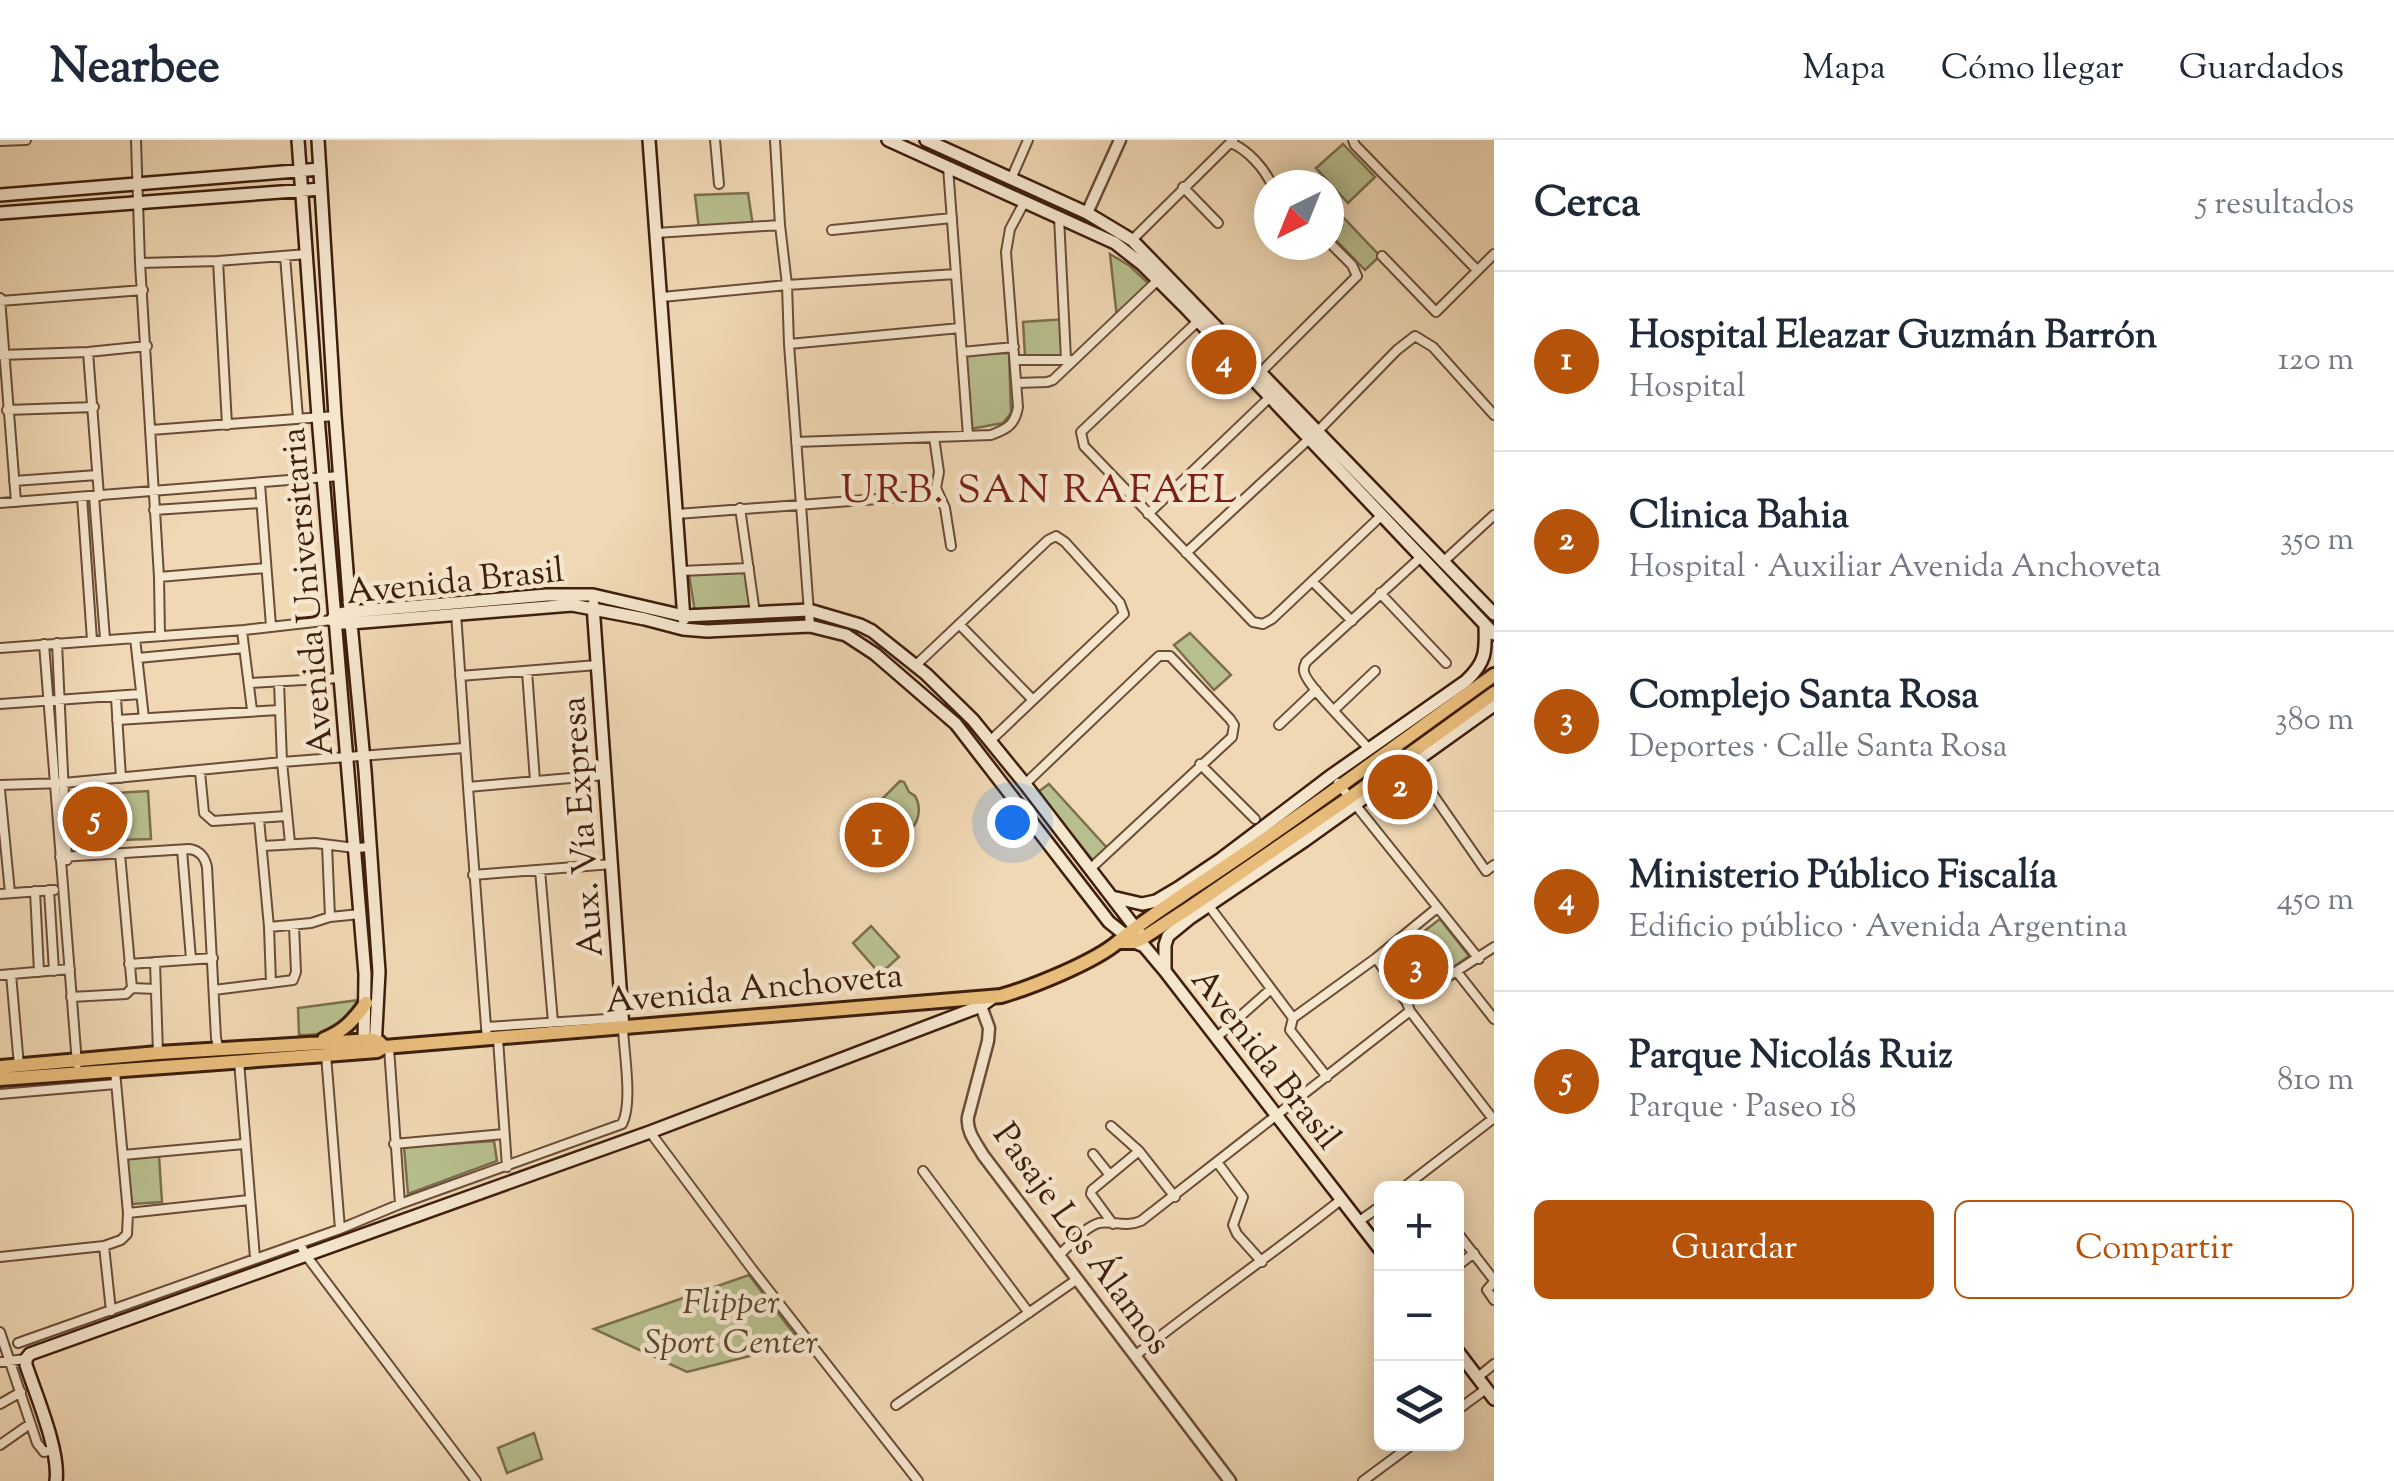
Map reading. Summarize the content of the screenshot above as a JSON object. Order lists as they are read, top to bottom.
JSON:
{
  "streets": {
    "main road": [
      "Avenida Brasil",
      "Avenida Universitaria",
      "Aux. Vía Expresa",
      "Avenida Anchoveta"
    ],
    "street": ["Pasaje Los Álamos"]
  },
  "crossings": [
    ["Avenida Brasil", "Avenida Universitaria"],
    ["Avenida Brasil", "Aux. Vía Expresa"],
    ["Avenida Brasil", "Avenida Anchoveta"],
    ["Avenida Universitaria", "Avenida Anchoveta"],
    ["Aux. Vía Expresa", "Avenida Anchoveta"],
    ["Avenida Anchoveta", "Pasaje Los Álamos"]
  ],
  "districts": ["URB. SAN RAFAEL"],
  "parks": ["Flipper Sport Center"],
  "north": "bottom left",
  "page": {
    "header": "Nearbee",
    "nav": ["Mapa", "Cómo llegar", "Guardados"],
    "heading": ["Cerca", "5 resultados"],
    "list": [
      {
        "mark": "1",
        "name": "Hospital Eleazar Guzmán Barrón",
        "note": "Hospital",
        "value": "120 m"
      },
      {
        "mark": "2",
        "name": "Clinica Bahia",
        "note": "Hospital · Auxiliar Avenida Anchoveta",
        "value": "350 m"
      },
      {
        "mark": "3",
        "name": "Complejo Santa Rosa",
        "note": "Deportes · Calle Santa Rosa",
        "value": "380 m"
      },
      {
        "mark": "4",
        "name": "Ministerio Público Fiscalía",
        "note": "Edificio público · Avenida Argentina",
        "value": "450 m"
      },
      {
        "mark": "5",
        "name": "Parque Nicolás Ruiz",
        "note": "Parque · Paseo 18",
        "value": "810 m"
      }
    ],
    "pins": [
      "4",
      "2",
      "5",
      "1",
      "3"
    ],
    "buttons": ["Guardar", "Compartir"],
    "map_buttons": ["+", "−"]
  }
}
